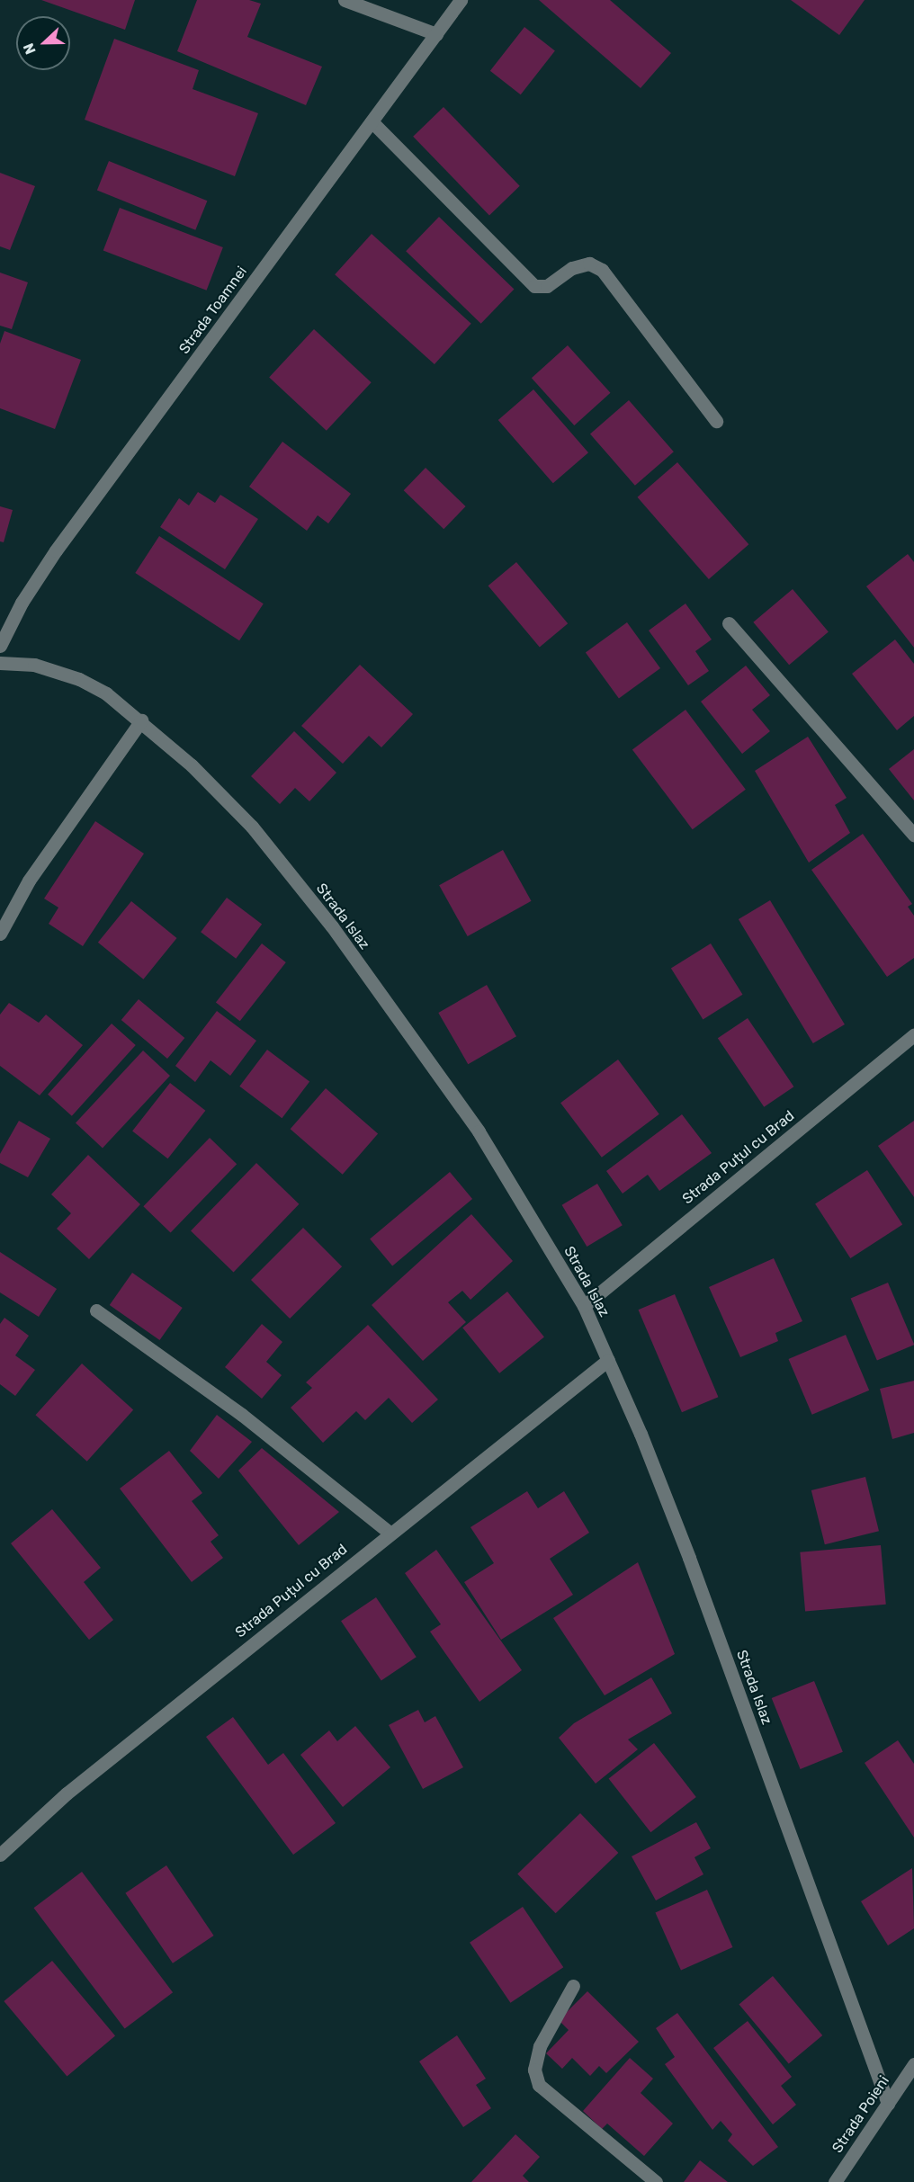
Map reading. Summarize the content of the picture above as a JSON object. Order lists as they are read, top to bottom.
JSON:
{
  "streets": {
    "street": [
      "Strada Toamnei",
      "Strada Islaz",
      "Strada Puțul cu Brad",
      "Strada Poieni"
    ]
  },
  "crossings": [
    ["Strada Islaz", "Strada Puțul cu Brad"],
    ["Strada Islaz", "Strada Poieni"]
  ],
  "north": "left"
}
